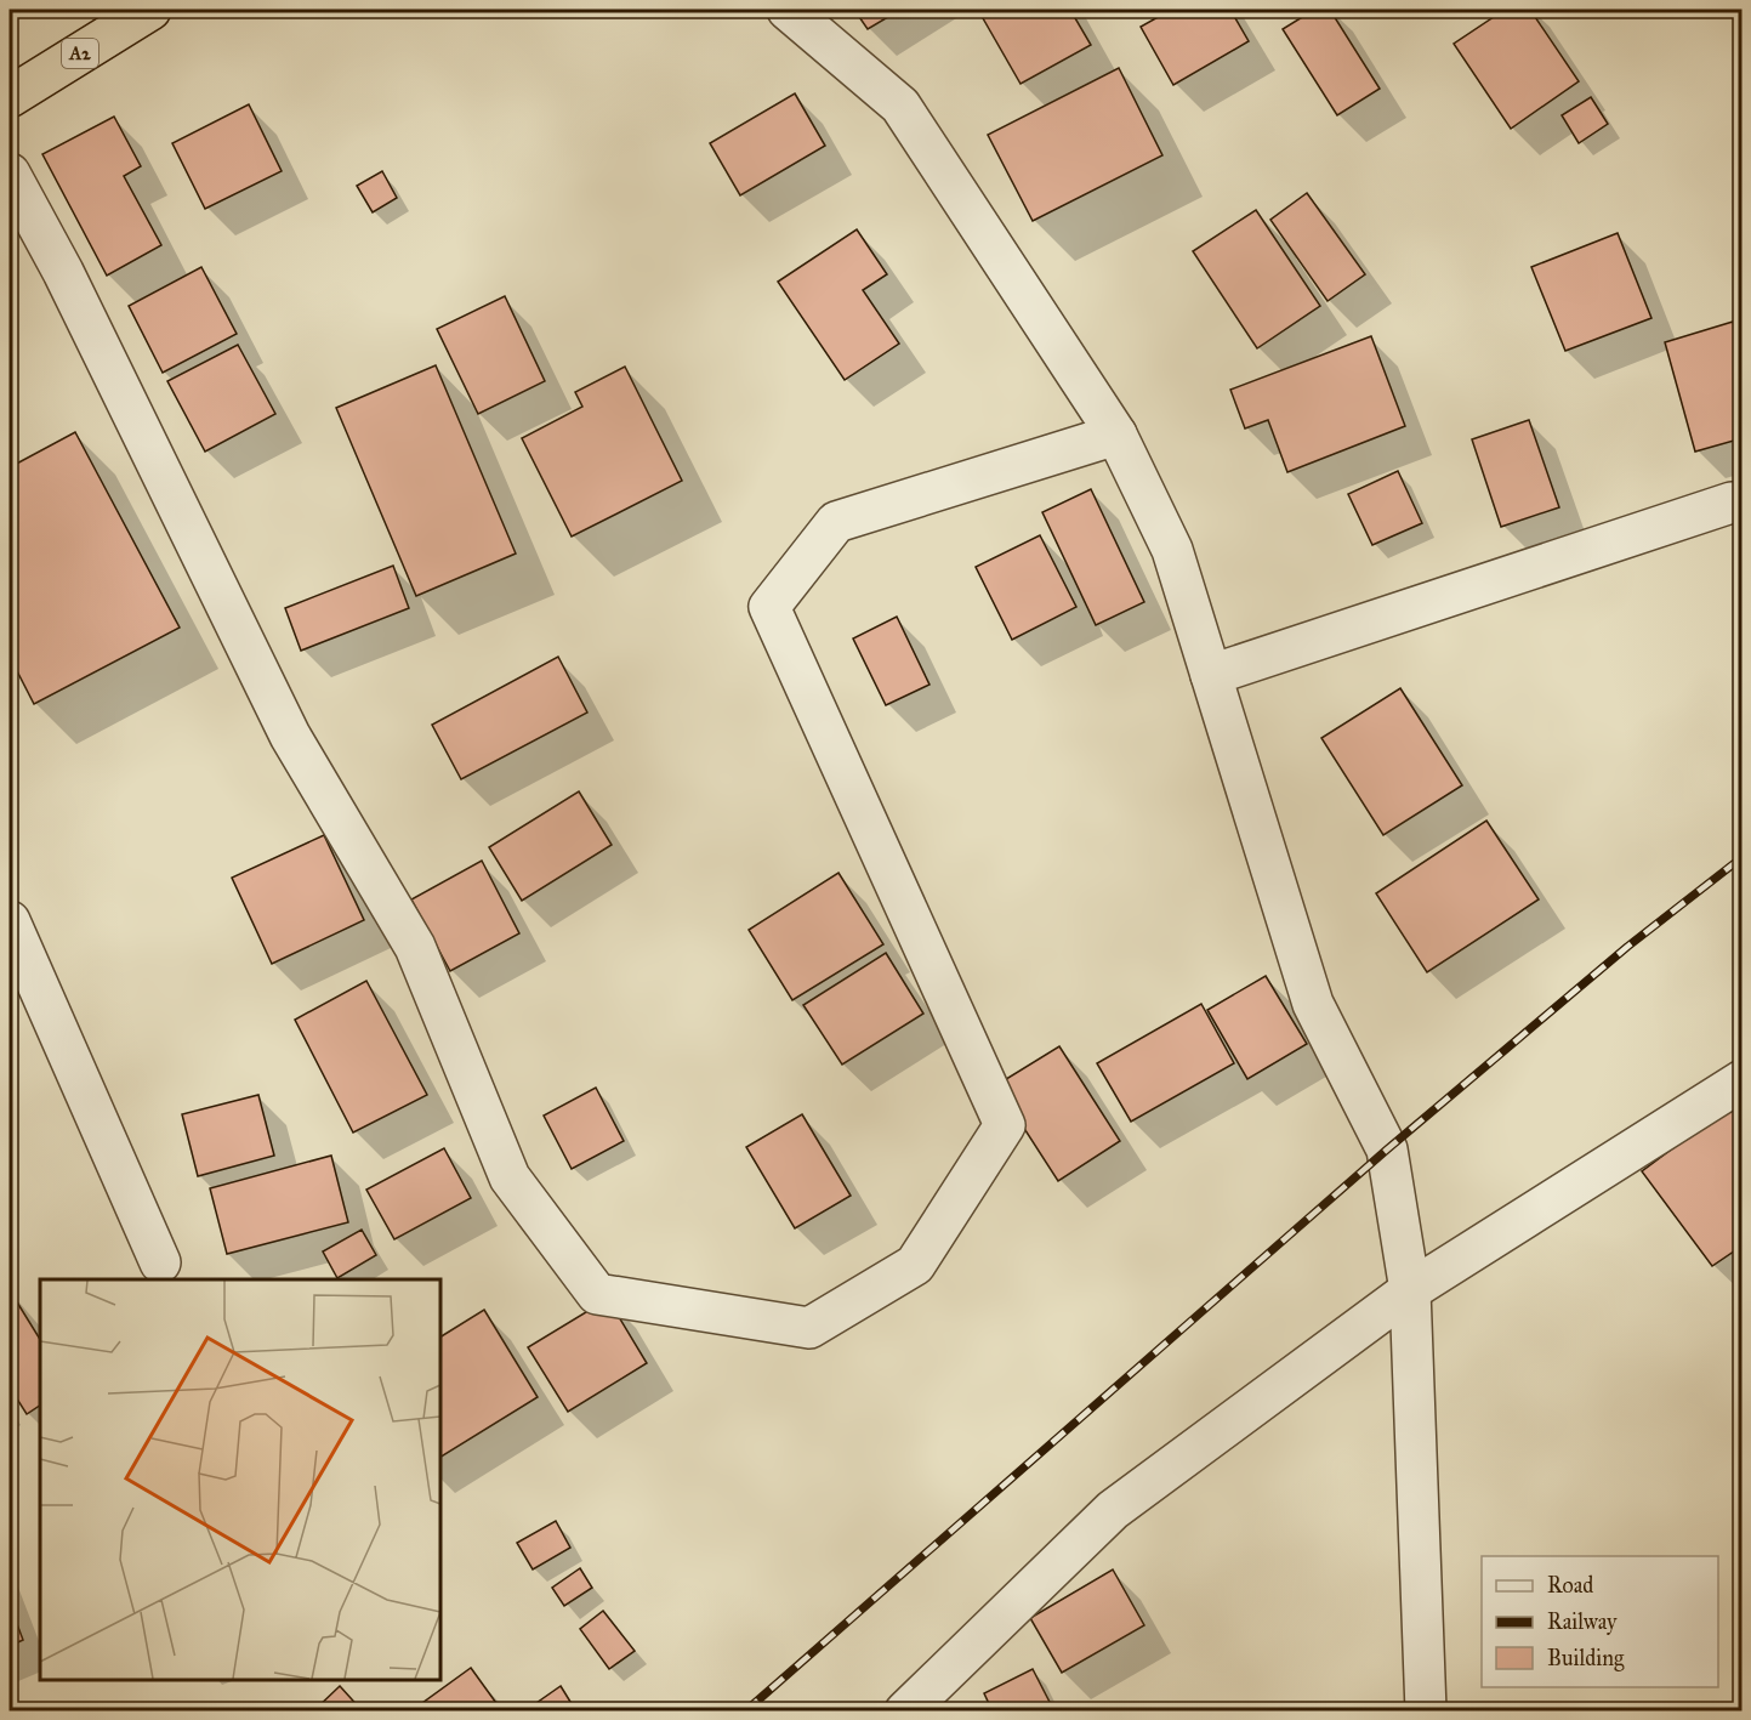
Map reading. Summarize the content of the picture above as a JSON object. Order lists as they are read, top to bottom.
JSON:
{
  "streets": {
    "highway": ["A2"]
  },
  "legend": ["Road", "Railway", "Building"]
}
